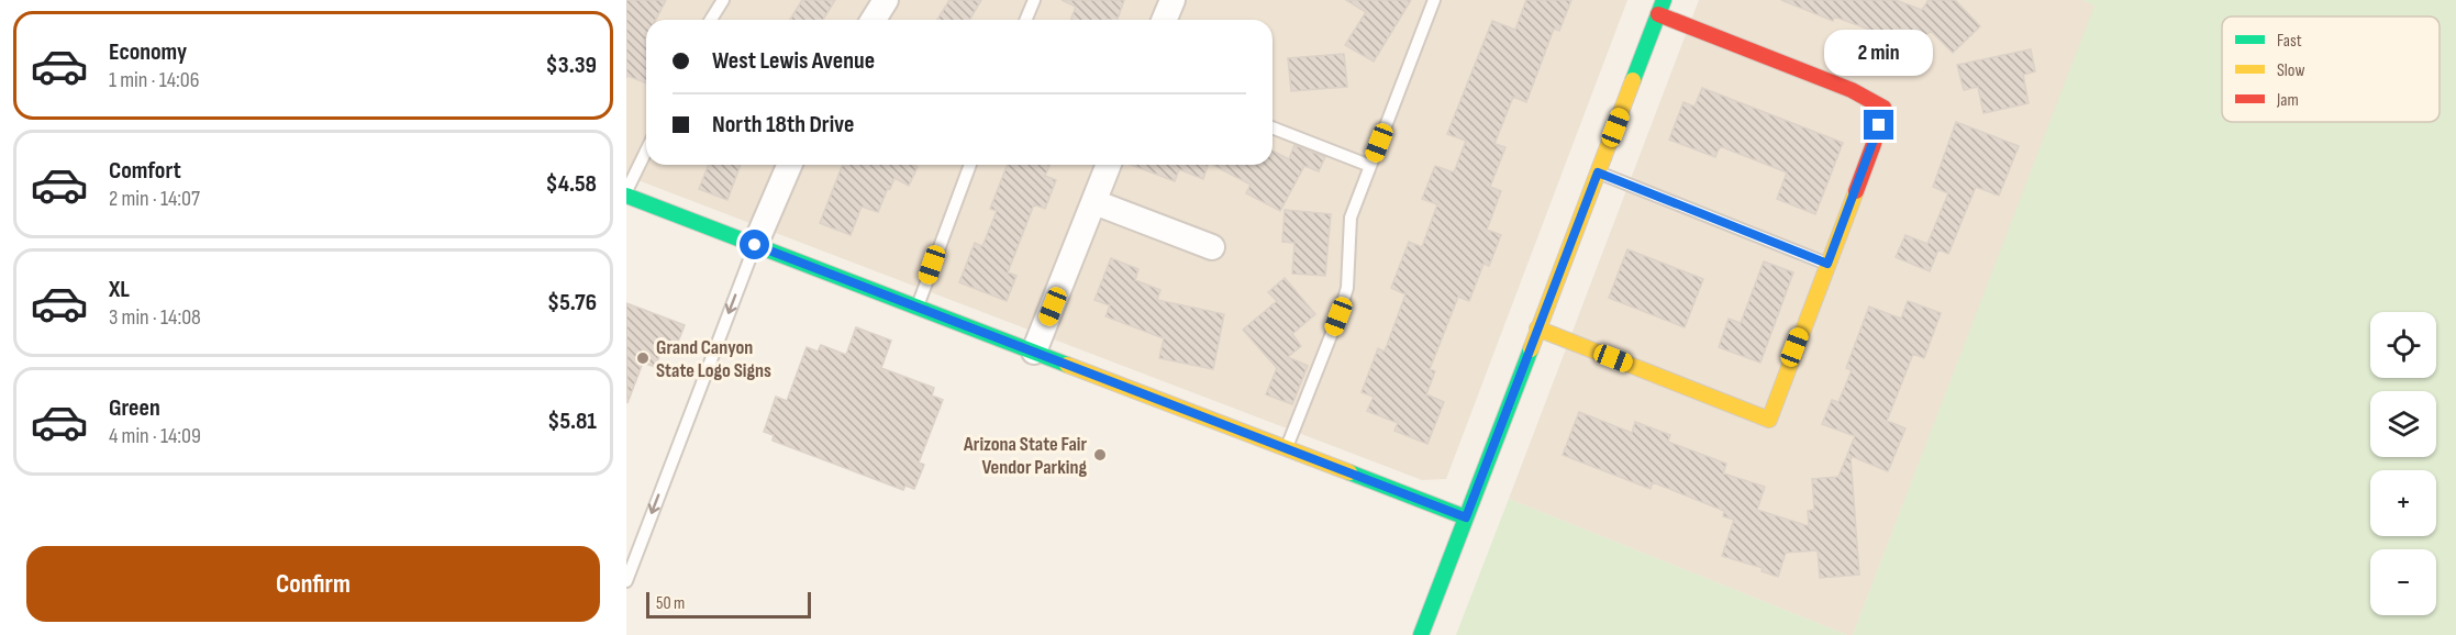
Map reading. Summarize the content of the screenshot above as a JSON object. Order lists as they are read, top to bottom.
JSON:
{
  "places": ["Grand Canyon State Logo Signs", "Arizona State Fair Vendor Parking"],
  "legend": ["Fast", "Slow", "Jam"],
  "scale_bar": "50 m",
  "page": {
    "list": [
      {
        "name": "Economy",
        "note": "1 min · 14:06",
        "value": "$3.39"
      },
      {
        "name": "Comfort",
        "note": "2 min · 14:07",
        "value": "$4.58"
      },
      {
        "name": "XL",
        "note": "3 min · 14:08",
        "value": "$5.76"
      },
      {
        "name": "Green",
        "note": "4 min · 14:09",
        "value": "$5.81"
      }
    ],
    "banner": ["West Lewis Avenue", "North 18th Drive"],
    "bubble": "2 min",
    "map_buttons": ["+", "−"],
    "buttons": "Confirm",
    "scale": "50 m"
  }
}
